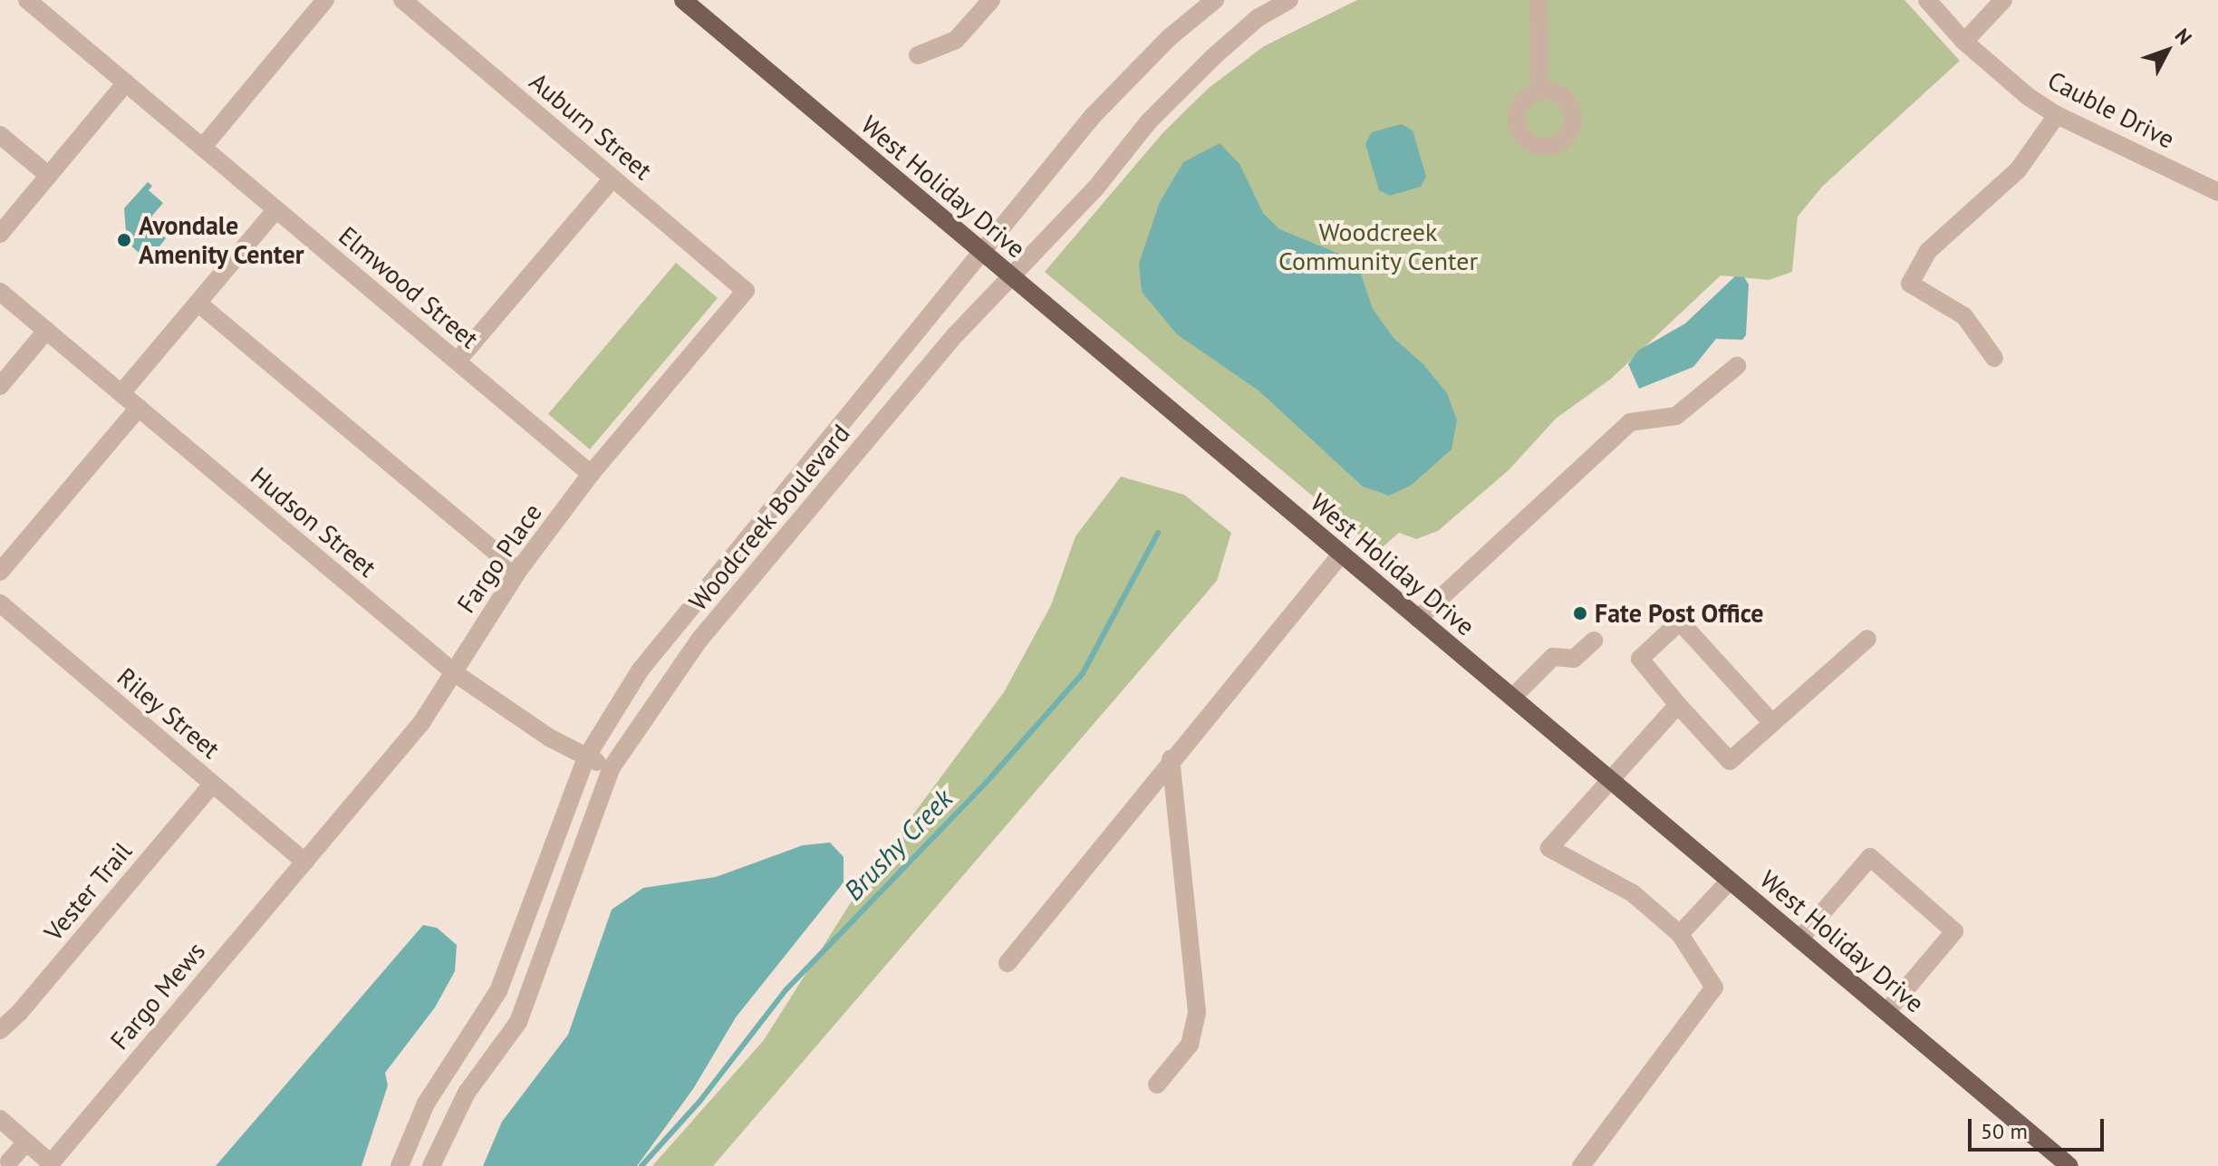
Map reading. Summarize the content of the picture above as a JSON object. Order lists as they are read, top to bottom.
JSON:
{
  "streets": {
    "main road": ["West Holiday Drive"],
    "street": [
      "Cauble Drive",
      "Auburn Street",
      "Elmwood Street",
      "Woodcreek Boulevard",
      "Hudson Street",
      "Fargo Place",
      "Riley Street",
      "Vester Trail",
      "Fargo Mews"
    ]
  },
  "crossings": [
    ["Auburn Street", "Fargo Place"],
    ["West Holiday Drive", "Woodcreek Boulevard"],
    ["Elmwood Street", "Fargo Place"],
    ["Woodcreek Boulevard", "Hudson Street"],
    ["Hudson Street", "Fargo Place"],
    ["Fargo Place", "Riley Street"],
    ["Fargo Place", "Fargo Mews"],
    ["Riley Street", "Vester Trail"],
    ["Riley Street", "Fargo Mews"]
  ],
  "water": ["Brushy Creek"],
  "parks": ["Woodcreek Community Center"],
  "places": ["Avondale Amenity Center", "Fate Post Office"],
  "scale_bar": "50 m",
  "north": "top right"
}
